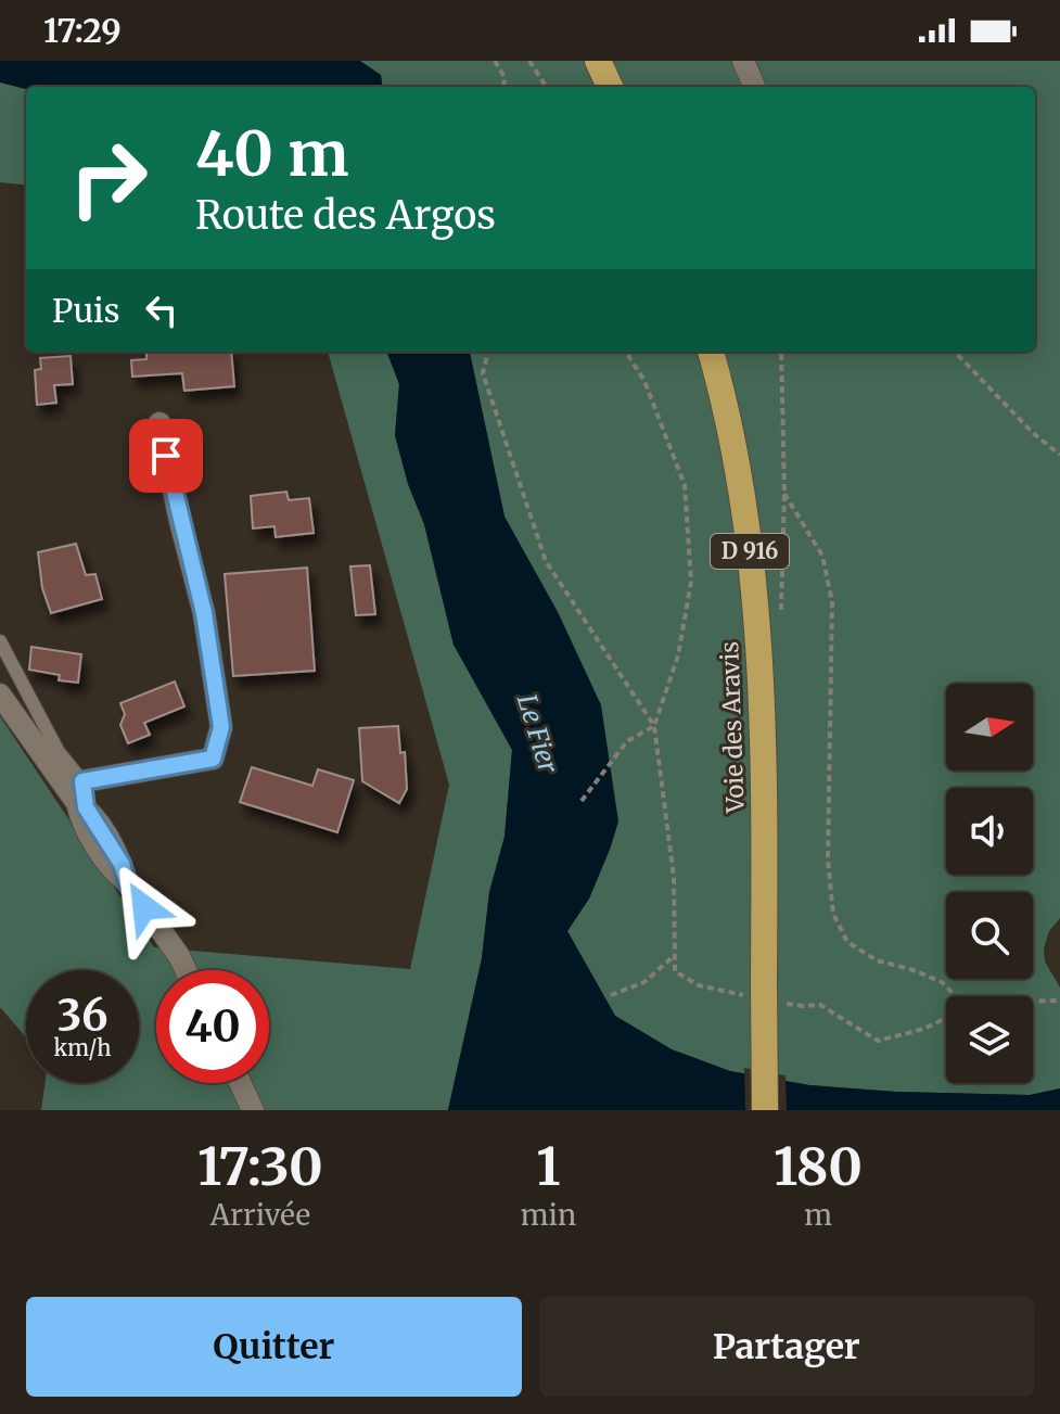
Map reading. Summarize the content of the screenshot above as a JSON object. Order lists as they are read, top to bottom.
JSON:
{
  "streets": {
    "highway": ["D 916", "Voie des Aravis"]
  },
  "water": ["Le Fier"],
  "north": "right",
  "page": {
    "status": "17:29",
    "turn": ["40 m", "Route des Argos"],
    "then": "Puis",
    "speed": "36 km/h",
    "limit": "40",
    "eta": [
      "17:30",
      "Arrivée",
      "1",
      "min",
      "180",
      "m"
    ],
    "buttons": ["Quitter", "Partager"]
  }
}
